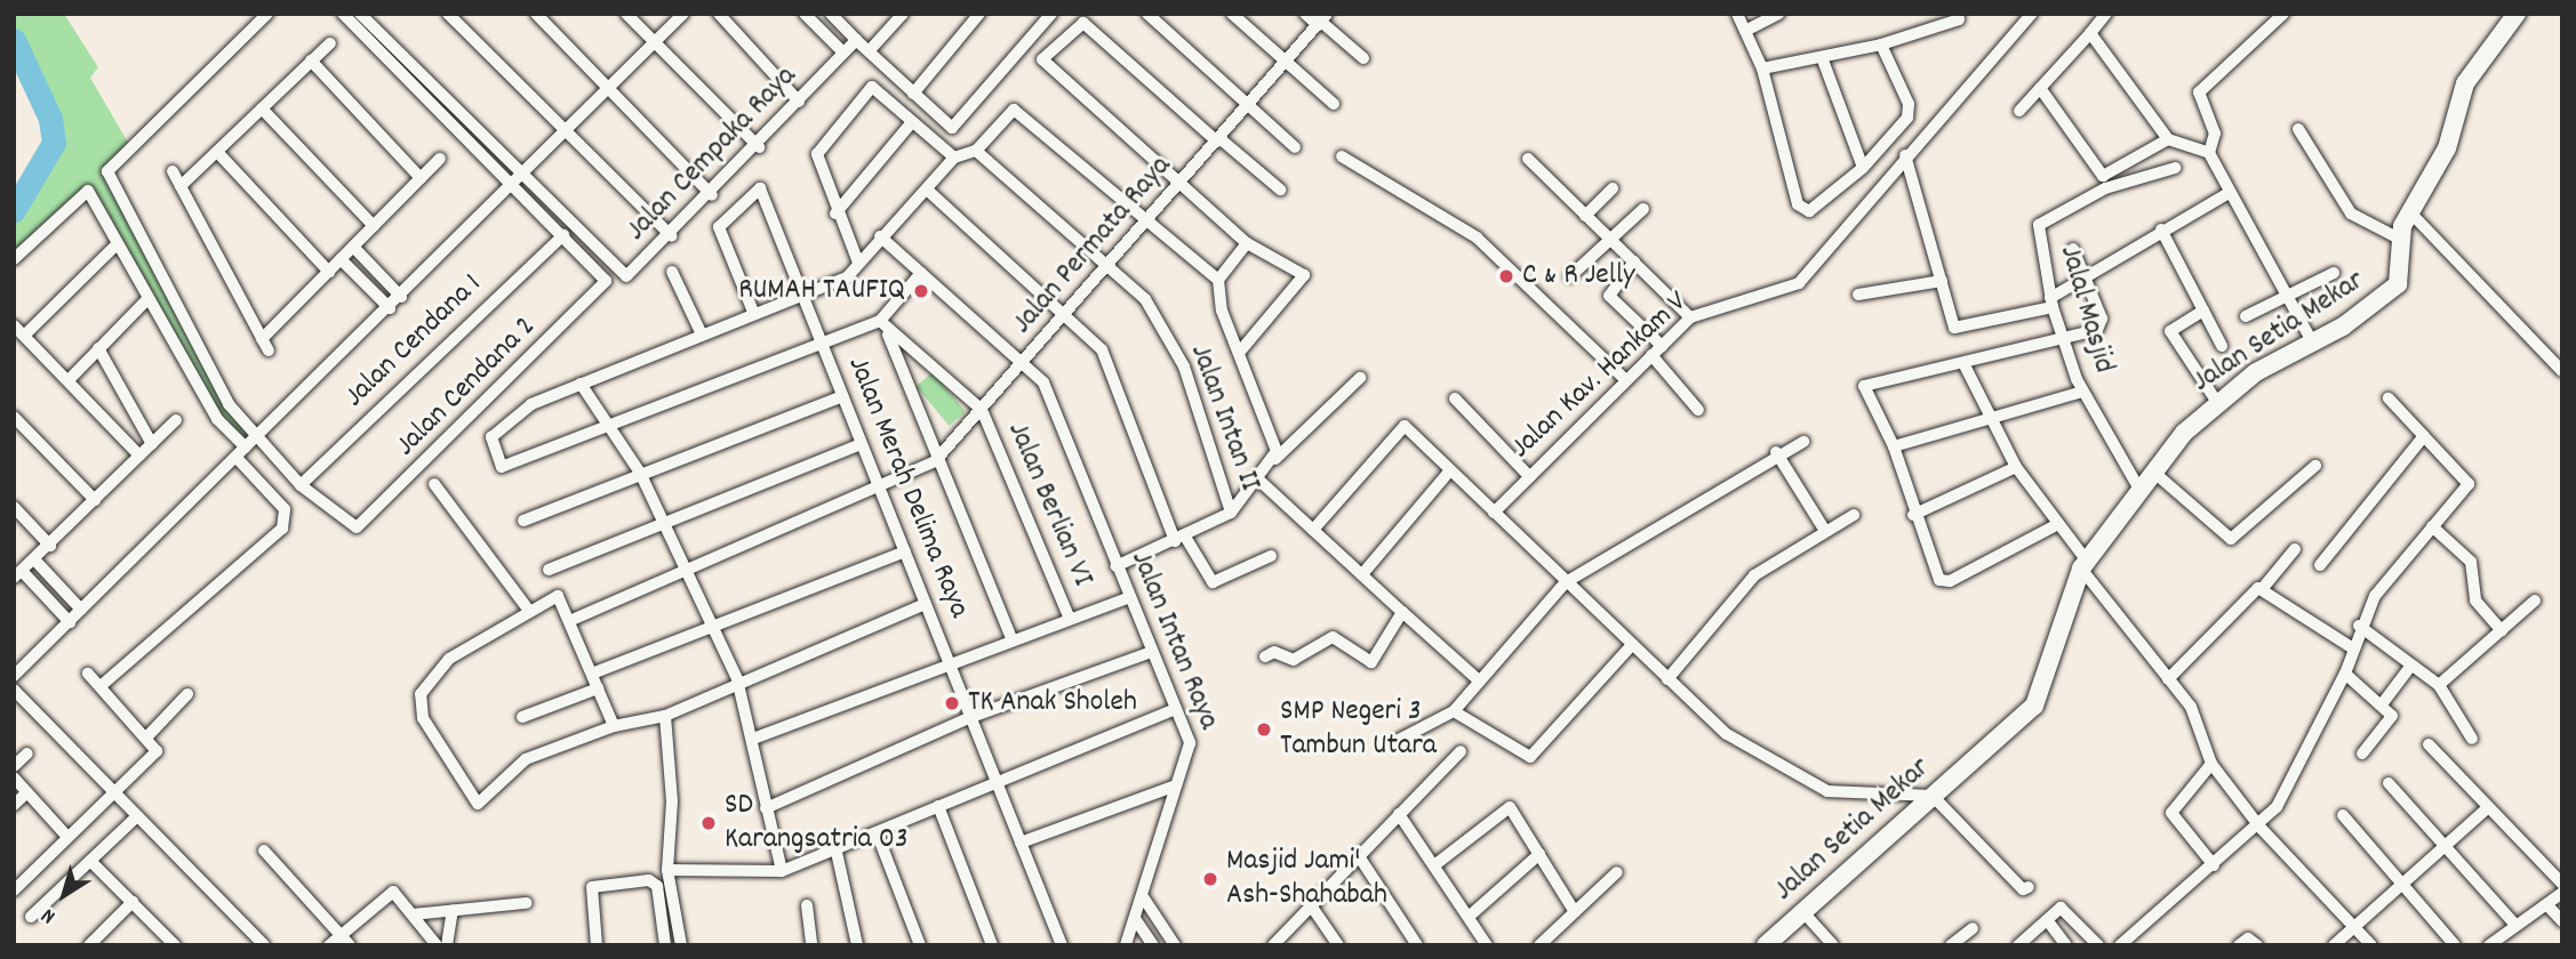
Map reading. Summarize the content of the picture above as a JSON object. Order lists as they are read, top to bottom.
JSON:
{
  "streets": {
    "street": [
      "Jalan Cempaka Raya",
      "Jalan Permata Raya",
      "Jalal Masjid",
      "Jalan Setia Mekar",
      "Jalan Cendana 1",
      "Jalan Kav. Hankam V",
      "Jalan Cendana 2",
      "Jalan Intan II",
      "Jalan Merah Delima Raya",
      "Jalan Berlian VI",
      "Jalan Intan Raya"
    ]
  },
  "crossings": [
    ["Jalan Permata Raya", "Jalan Intan II"],
    ["Jalan Permata Raya", "Jalan Merah Delima Raya"],
    ["Jalan Permata Raya", "Jalan Berlian VI"],
    ["Jalan Permata Raya", "Jalan Intan Raya"],
    ["Jalal Masjid", "Jalan Setia Mekar"],
    ["Jalan Cendana 1", "Jalan Cendana 2"]
  ],
  "places": [
    "C & R Jelly",
    "RUMAH TAUFIQ",
    "TK Anak Sholeh",
    "SMP Negeri 3 Tambun Utara",
    "SD Karangsatria 03",
    "Masjid Jami' Ash-Shahabah"
  ],
  "north": "bottom left"
}
